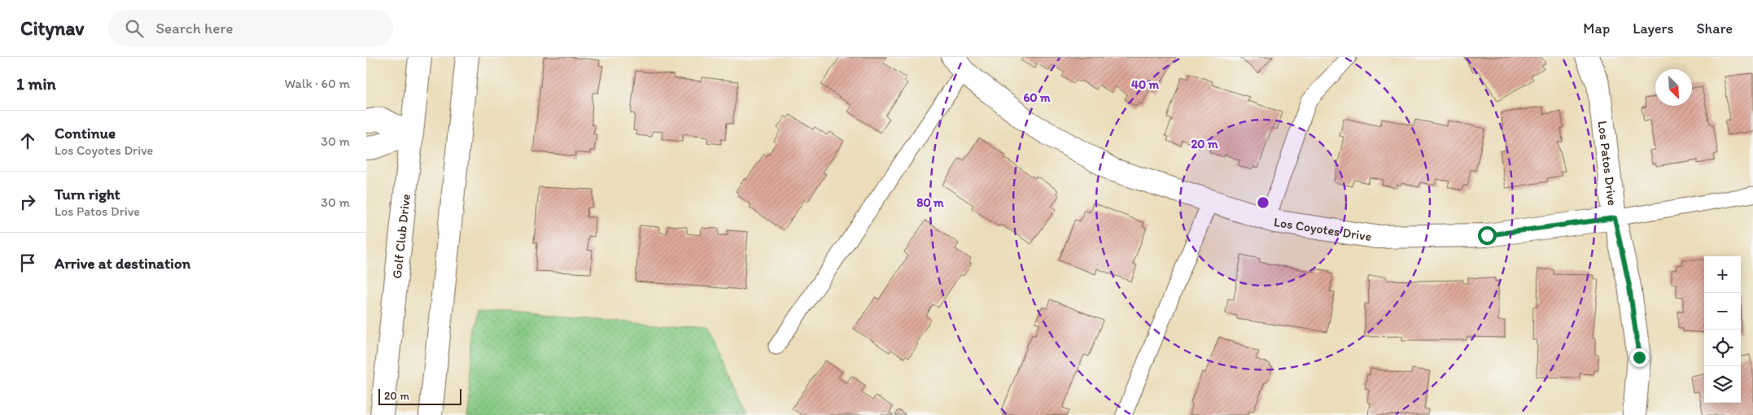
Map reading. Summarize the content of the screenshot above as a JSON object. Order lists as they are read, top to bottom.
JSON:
{
  "streets": {
    "street": ["Los Patos Drive", "Los Coyotes Drive", "Golf Club Drive"]
  },
  "crossings": [
    ["Los Patos Drive", "Los Coyotes Drive"]
  ],
  "scale_bar": "20 m",
  "north": "bottom right",
  "page": {
    "header": "Citynav",
    "search": "Search here",
    "nav": ["Map", "Layers", "Share"],
    "heading": ["1 min", "Walk · 60 m"],
    "list": [
      ["Continue", "Los Coyotes Drive", "30 m"],
      ["Turn right", "Los Patos Drive", "30 m"],
      "Arrive at destination"
    ],
    "map_buttons": ["+", "−"],
    "scale": "20 m"
  },
  "rings": [
    "40 m",
    "60 m",
    "20 m",
    "80 m"
  ]
}
